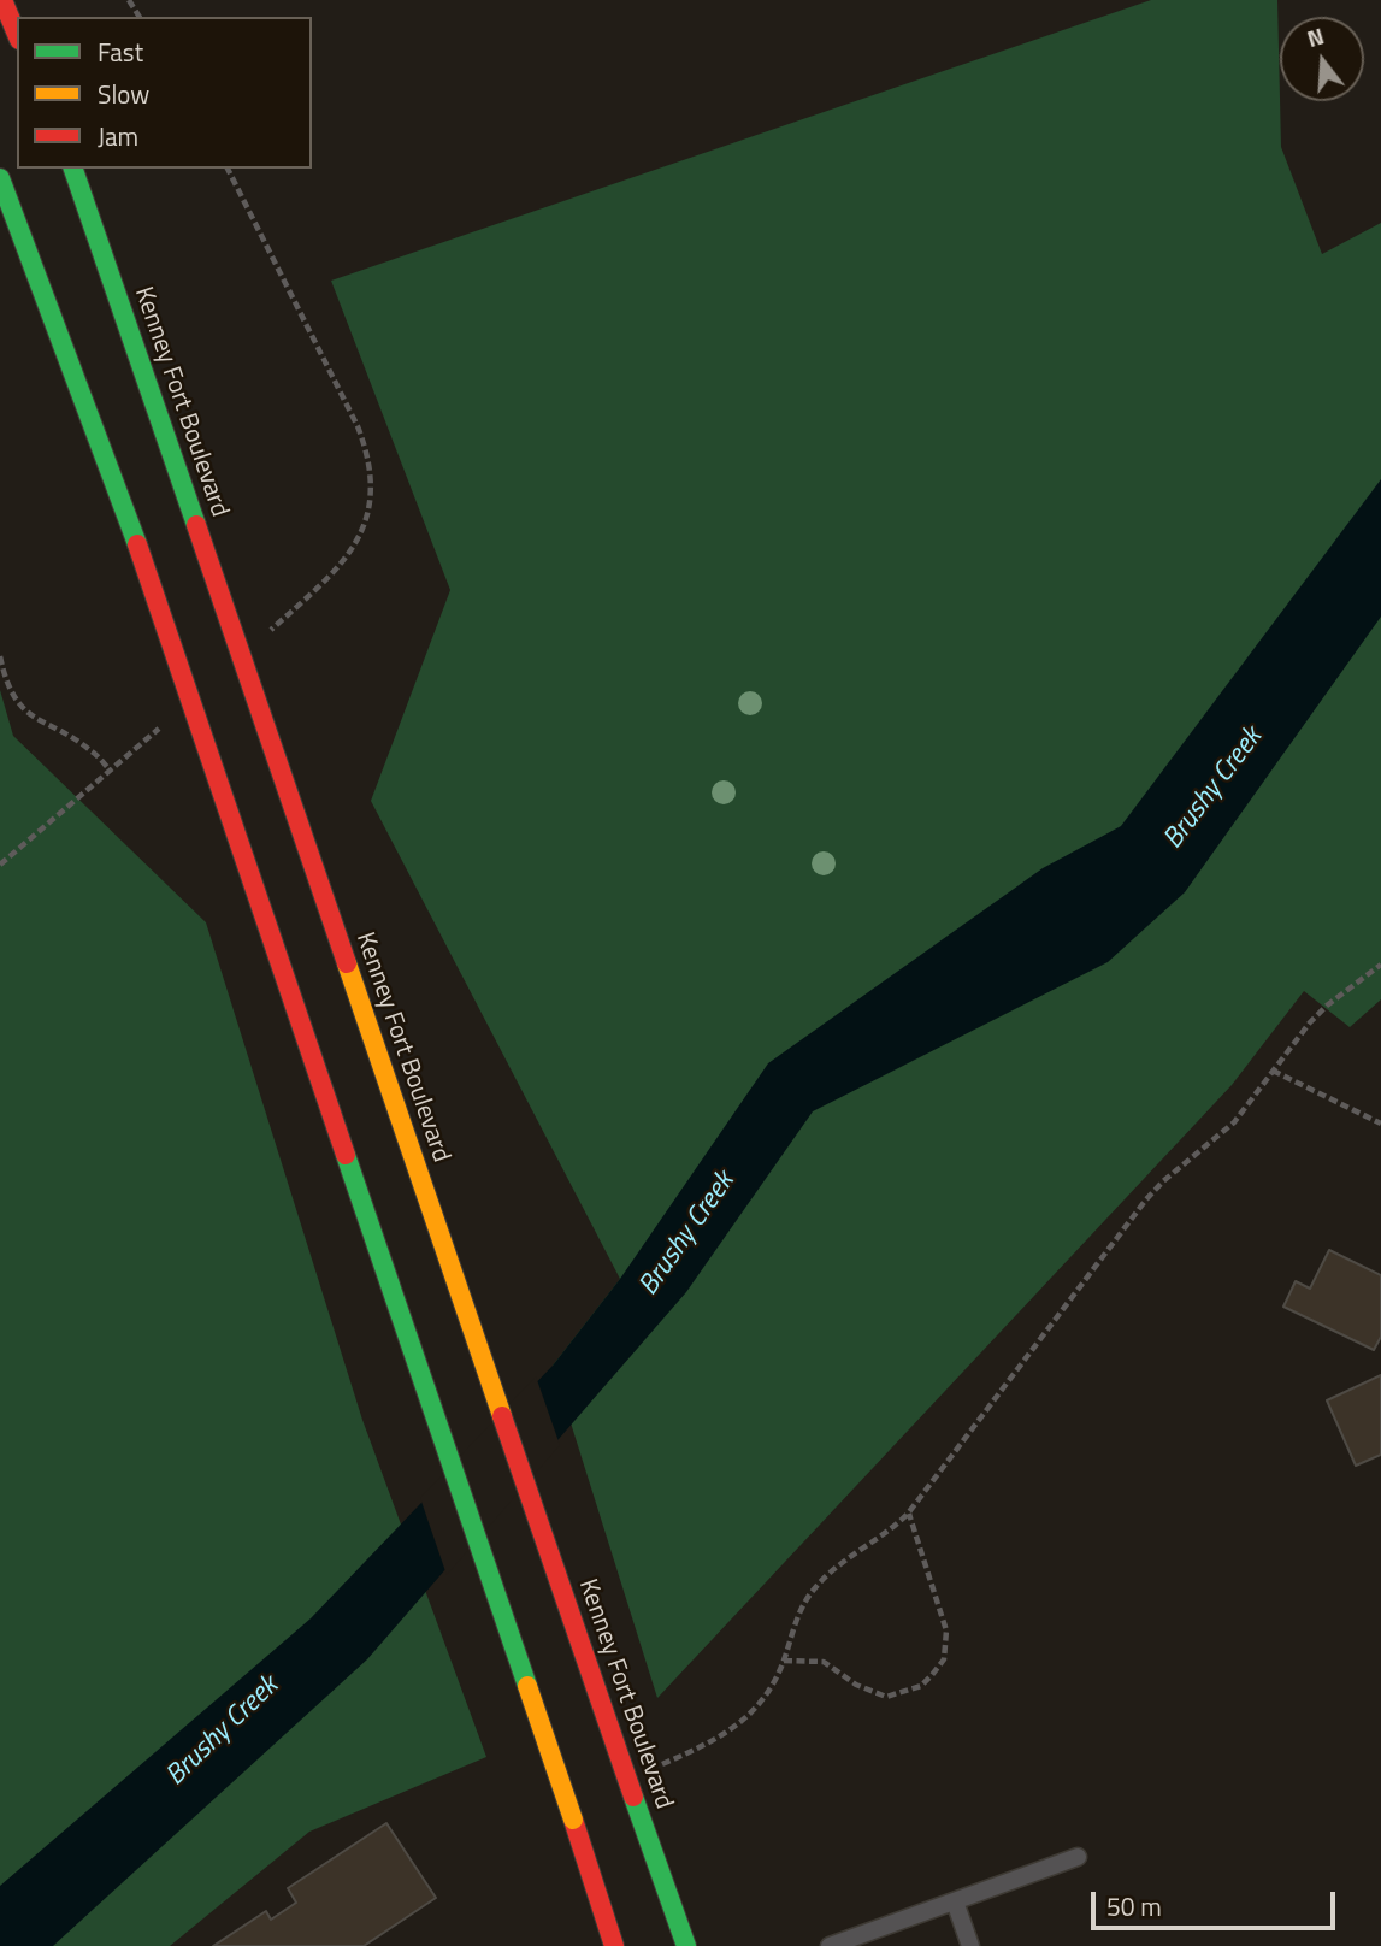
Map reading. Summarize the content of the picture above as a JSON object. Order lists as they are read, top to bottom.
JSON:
{
  "streets": {
    "main road": ["Kenney Fort Boulevard"]
  },
  "water": ["Brushy Creek"],
  "legend": ["Fast", "Slow", "Jam"],
  "scale_bar": "50 m",
  "north": "top"
}
